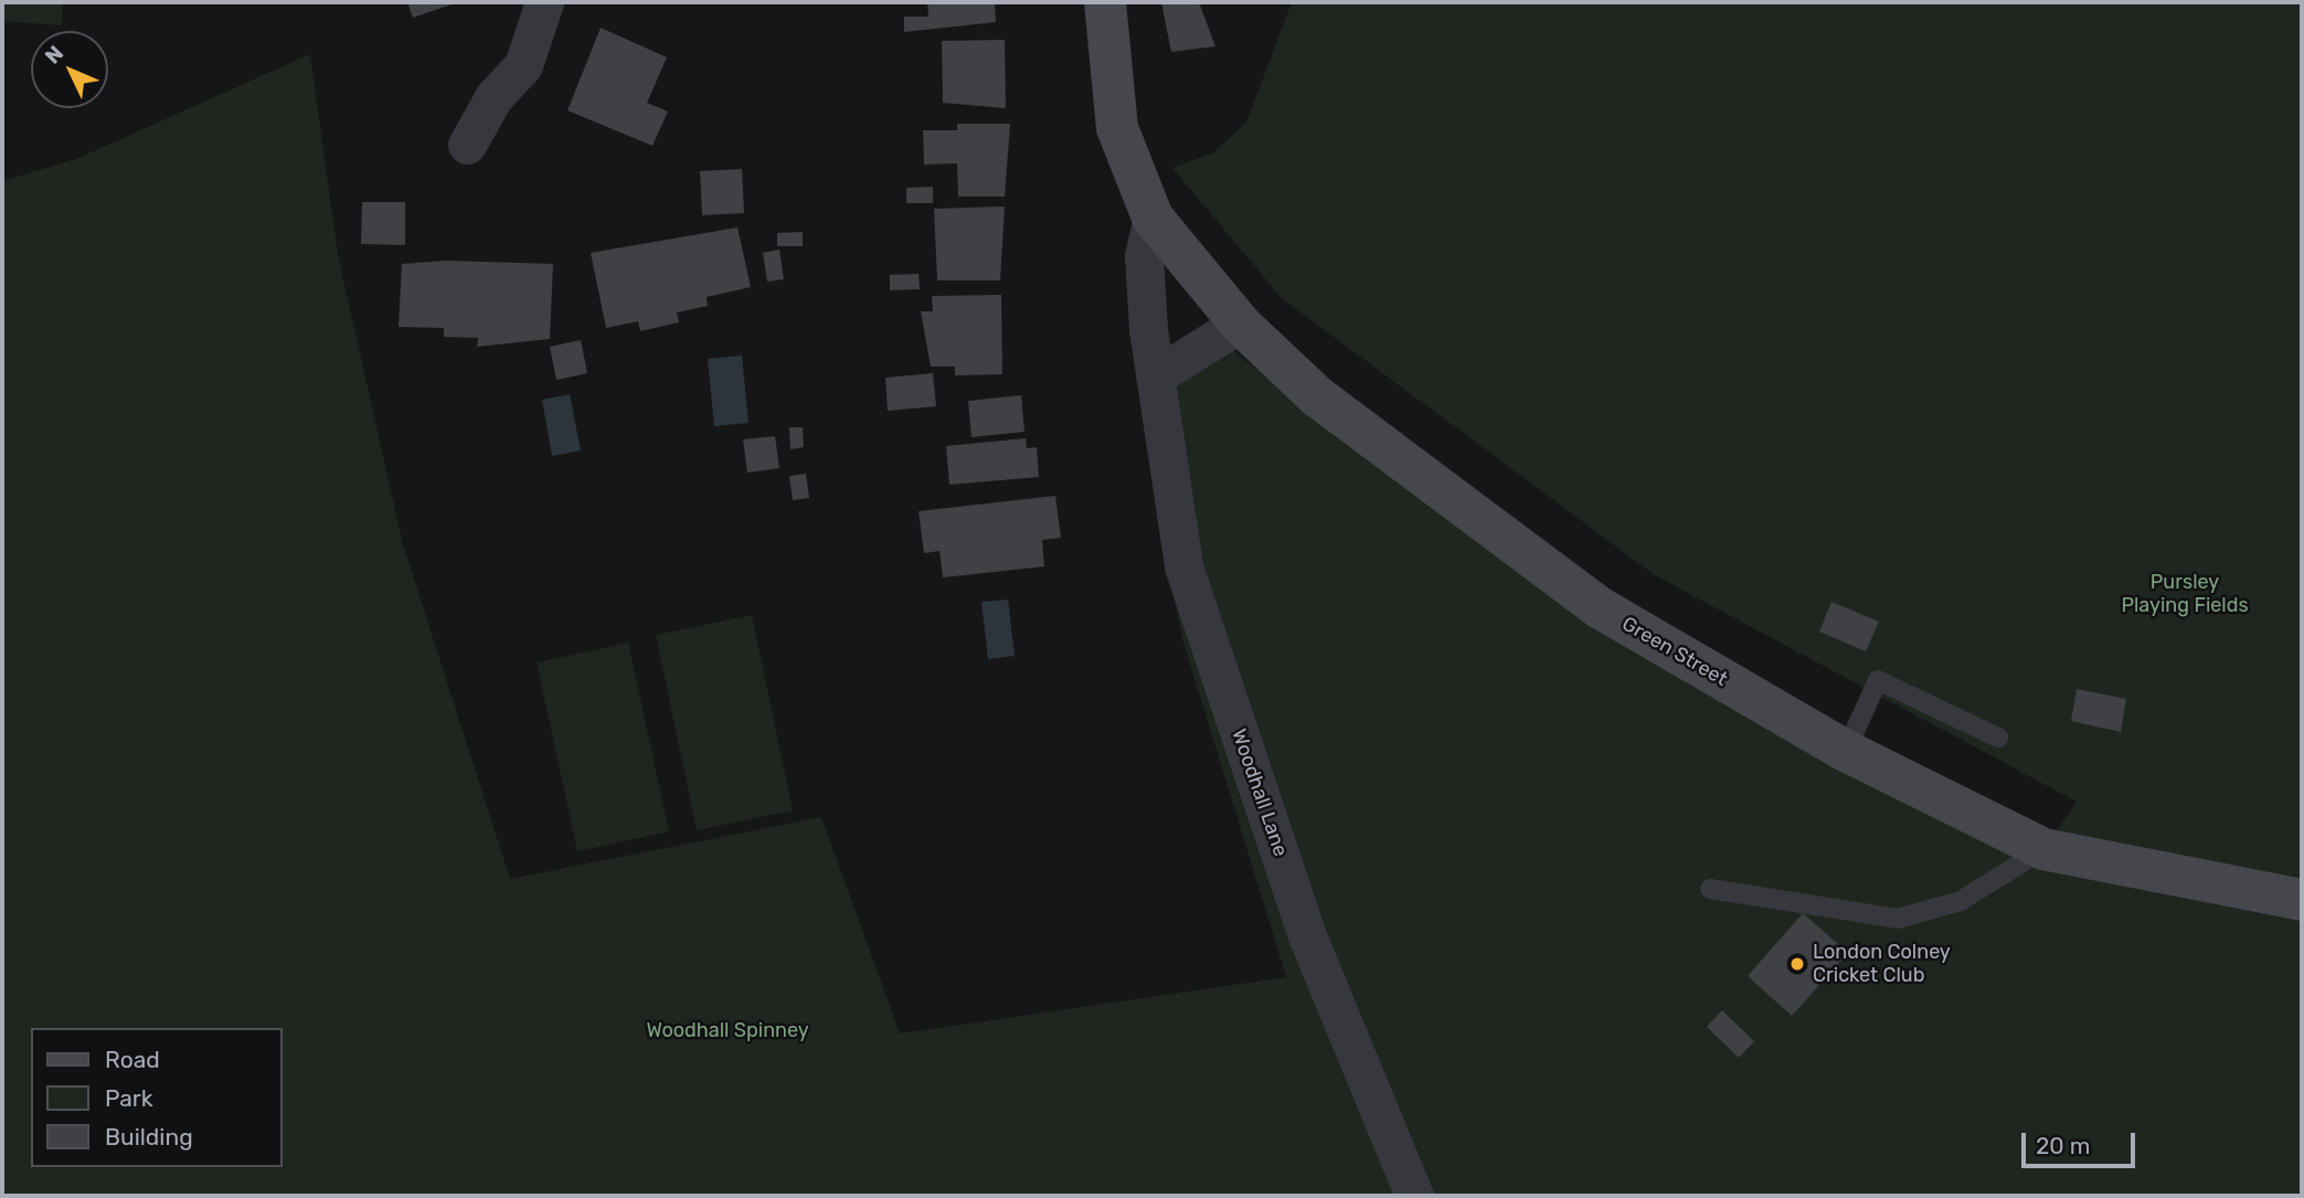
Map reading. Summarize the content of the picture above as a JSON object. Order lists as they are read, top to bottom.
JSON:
{
  "streets": {
    "main road": ["Green Street"],
    "street": ["Woodhall Lane"]
  },
  "crossings": [
    ["Green Street", "Woodhall Lane"]
  ],
  "parks": ["Pursley Playing Fields", "Woodhall Spinney"],
  "places": ["London Colney Cricket Club"],
  "legend": ["Road", "Park", "Building"],
  "scale_bar": "20 m",
  "north": "top left"
}
